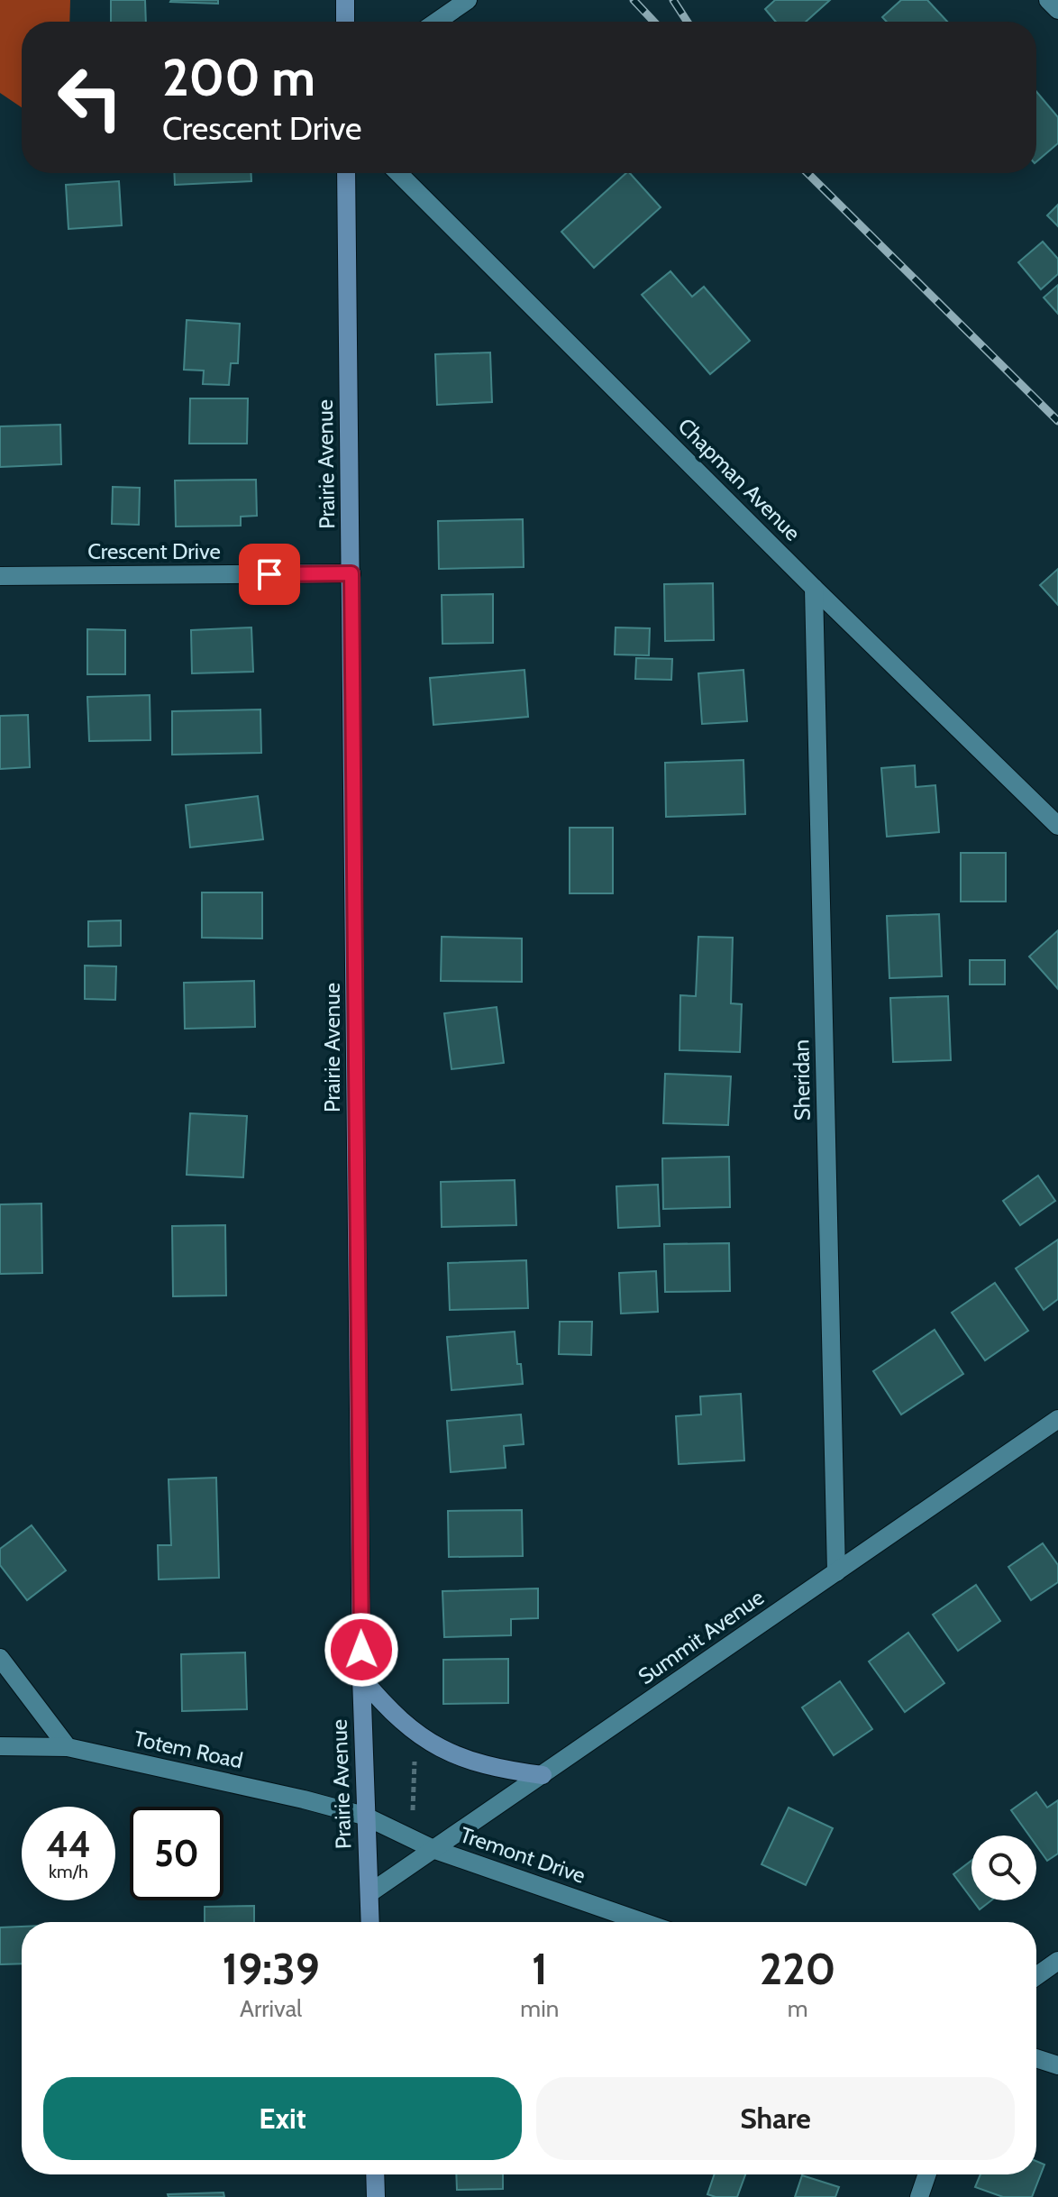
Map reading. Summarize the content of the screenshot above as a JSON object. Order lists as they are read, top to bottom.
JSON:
{
  "streets": {
    "main road": ["Prairie Avenue"],
    "street": [
      "Chapman Avenue",
      "Crescent Drive",
      "Sheridan",
      "Summit Avenue",
      "Totem Road",
      "Tremont Drive"
    ]
  },
  "crossings": [
    ["Prairie Avenue", "Crescent Drive"],
    ["Prairie Avenue", "Summit Avenue"],
    ["Prairie Avenue", "Totem Road"],
    ["Prairie Avenue", "Tremont Drive"],
    ["Chapman Avenue", "Sheridan"],
    ["Sheridan", "Summit Avenue"],
    ["Summit Avenue", "Tremont Drive"],
    ["Totem Road", "Tremont Drive"]
  ],
  "page": {
    "turn": ["200 m", "Crescent Drive"],
    "speed": "44 km/h",
    "limit": "50",
    "eta": [
      "19:39",
      "Arrival",
      "1",
      "min",
      "220",
      "m"
    ],
    "buttons": ["Exit", "Share"]
  }
}
